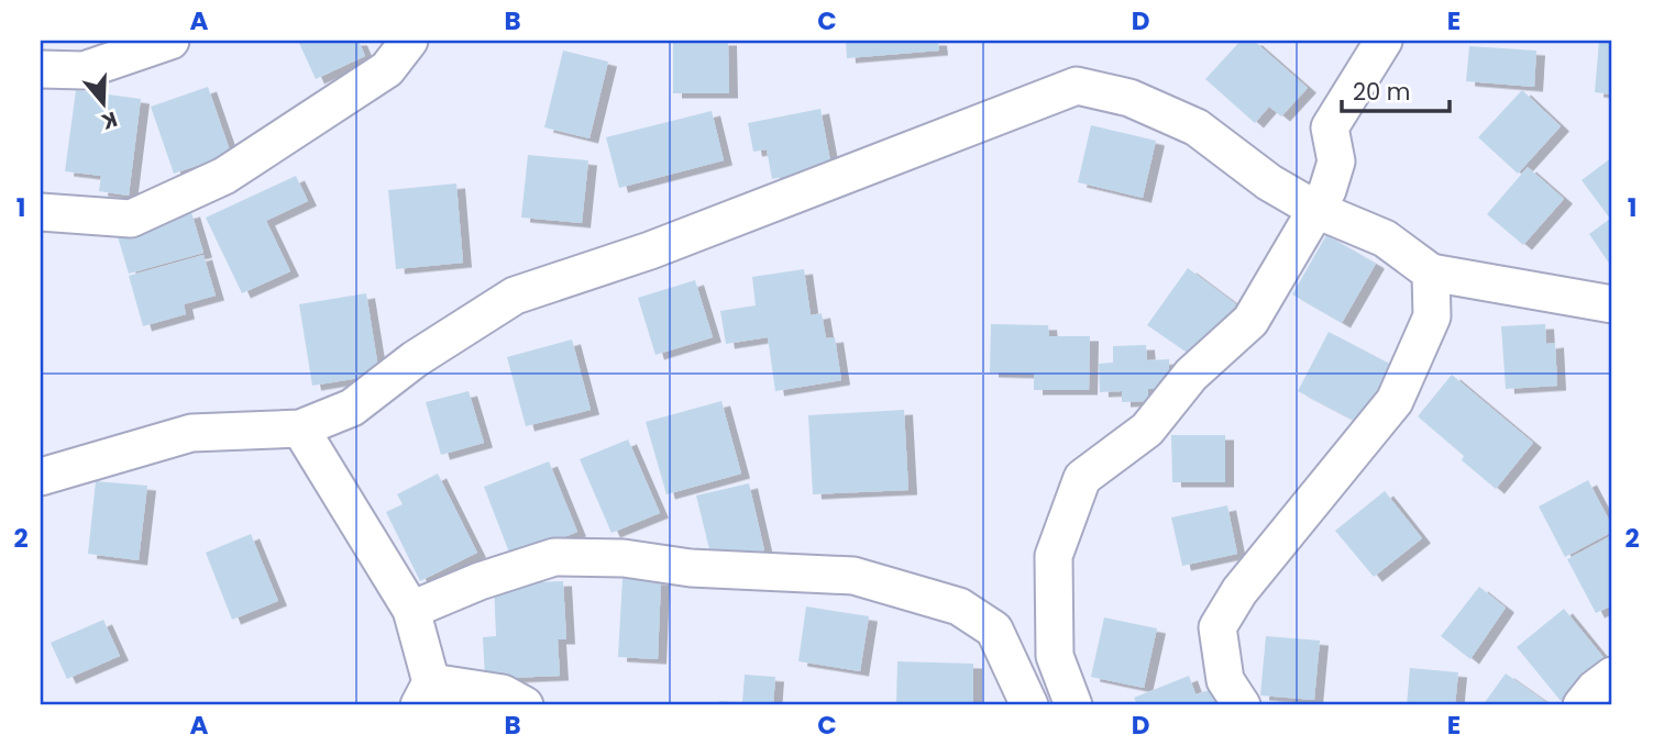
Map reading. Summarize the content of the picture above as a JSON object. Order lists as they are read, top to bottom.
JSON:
{
  "scale_bar": "20 m",
  "north": "bottom",
  "grid": {
    "columns": [
      "A",
      "B",
      "C",
      "D",
      "E"
    ],
    "rows": ["1", "2"]
  }
}
